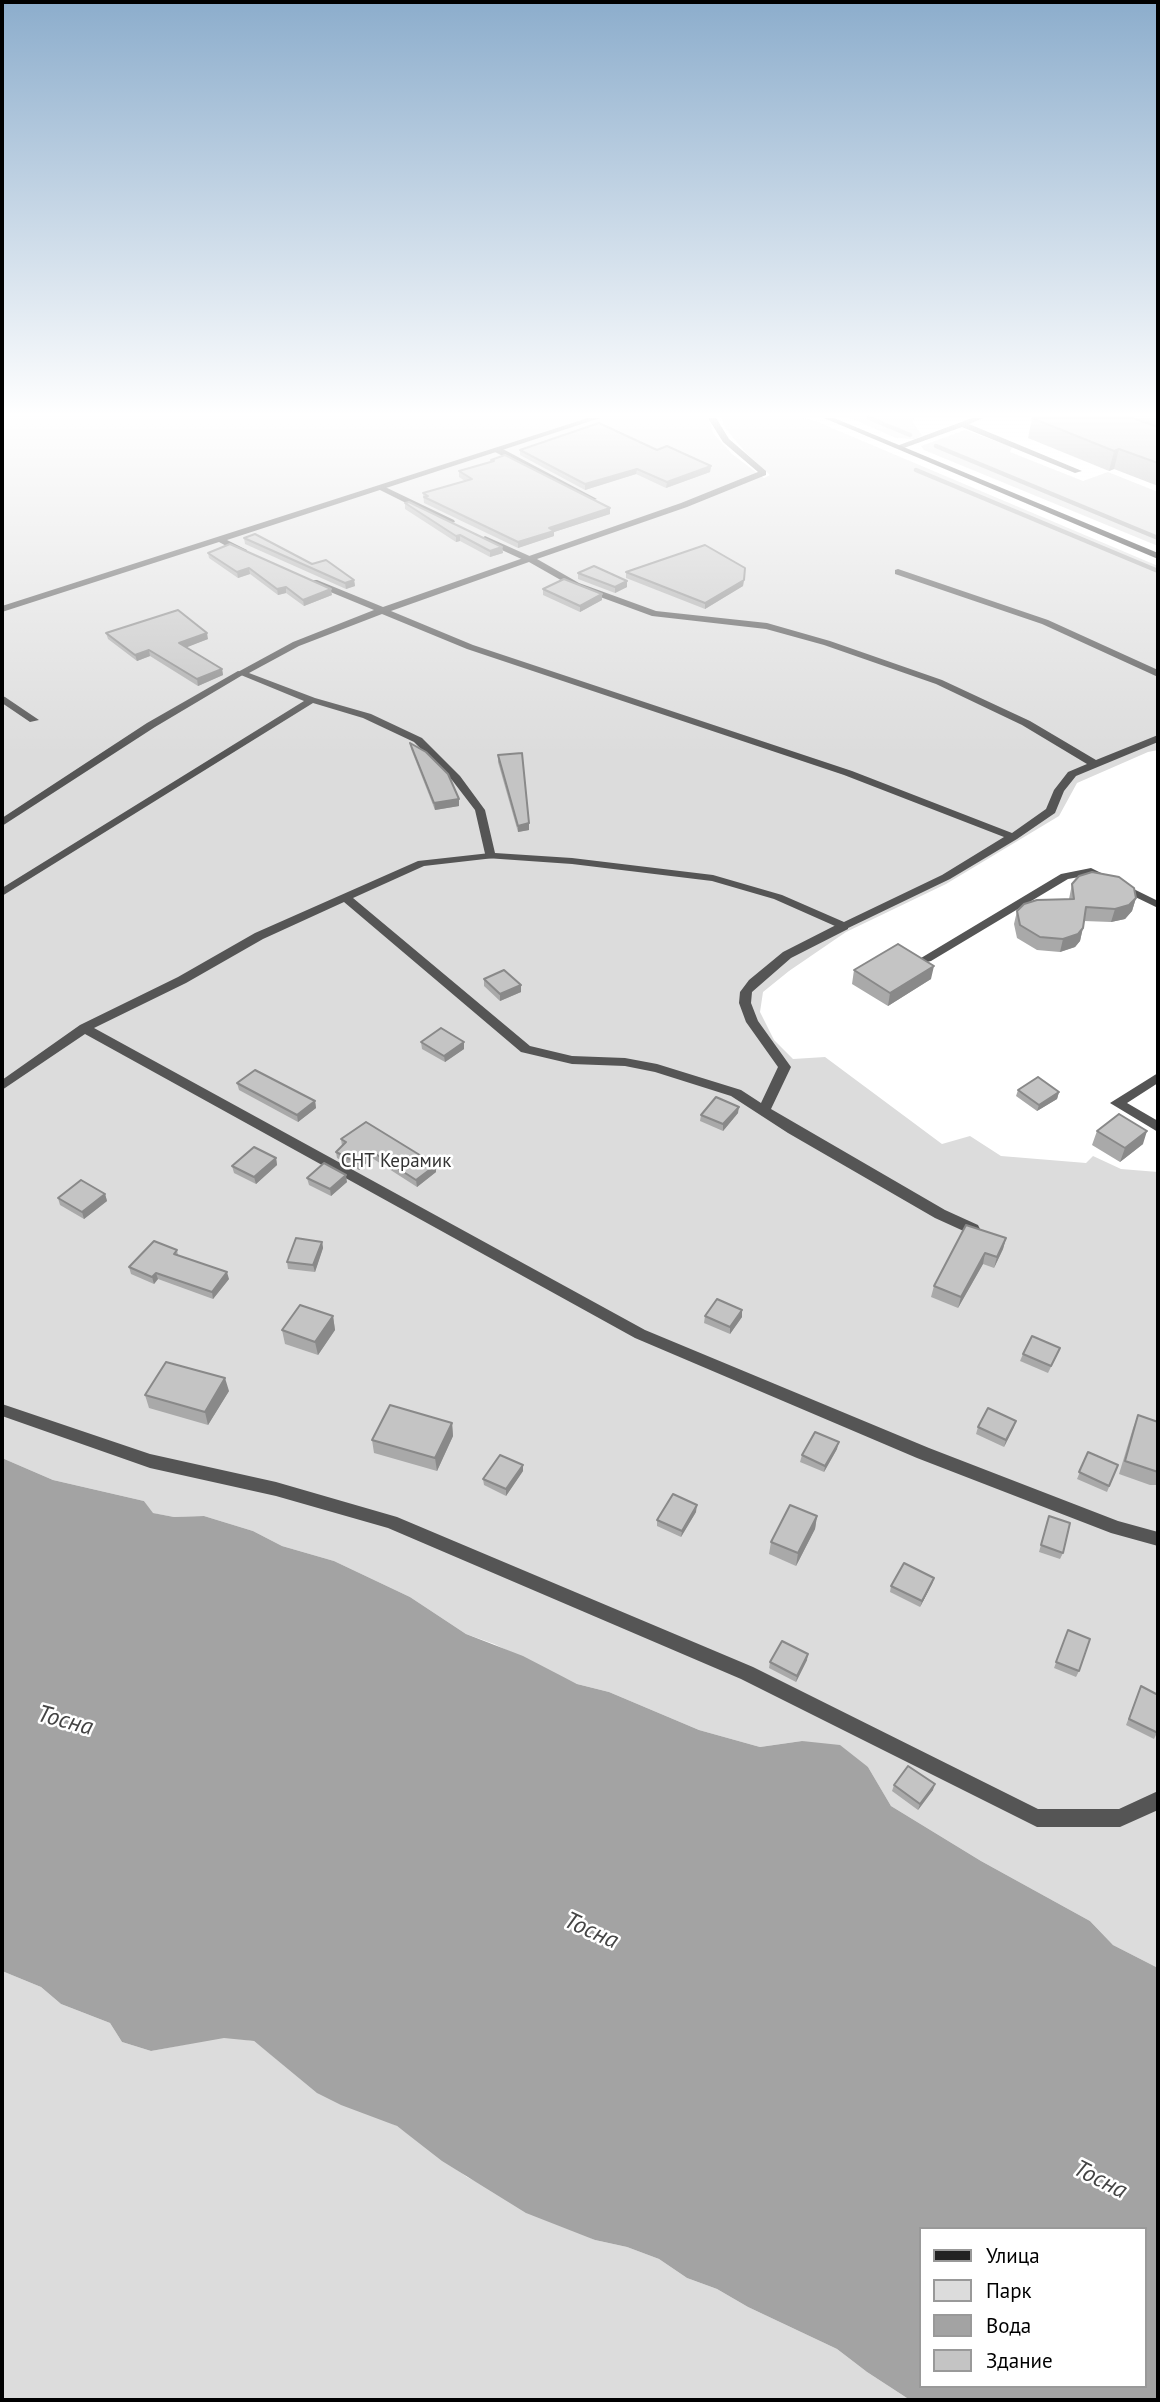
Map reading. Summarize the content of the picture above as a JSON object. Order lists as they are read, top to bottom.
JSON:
{
  "water": ["Тосна"],
  "parks": ["СНТ Керамик"],
  "legend": [
    "Улица",
    "Парк",
    "Вода",
    "Здание"
  ]
}
